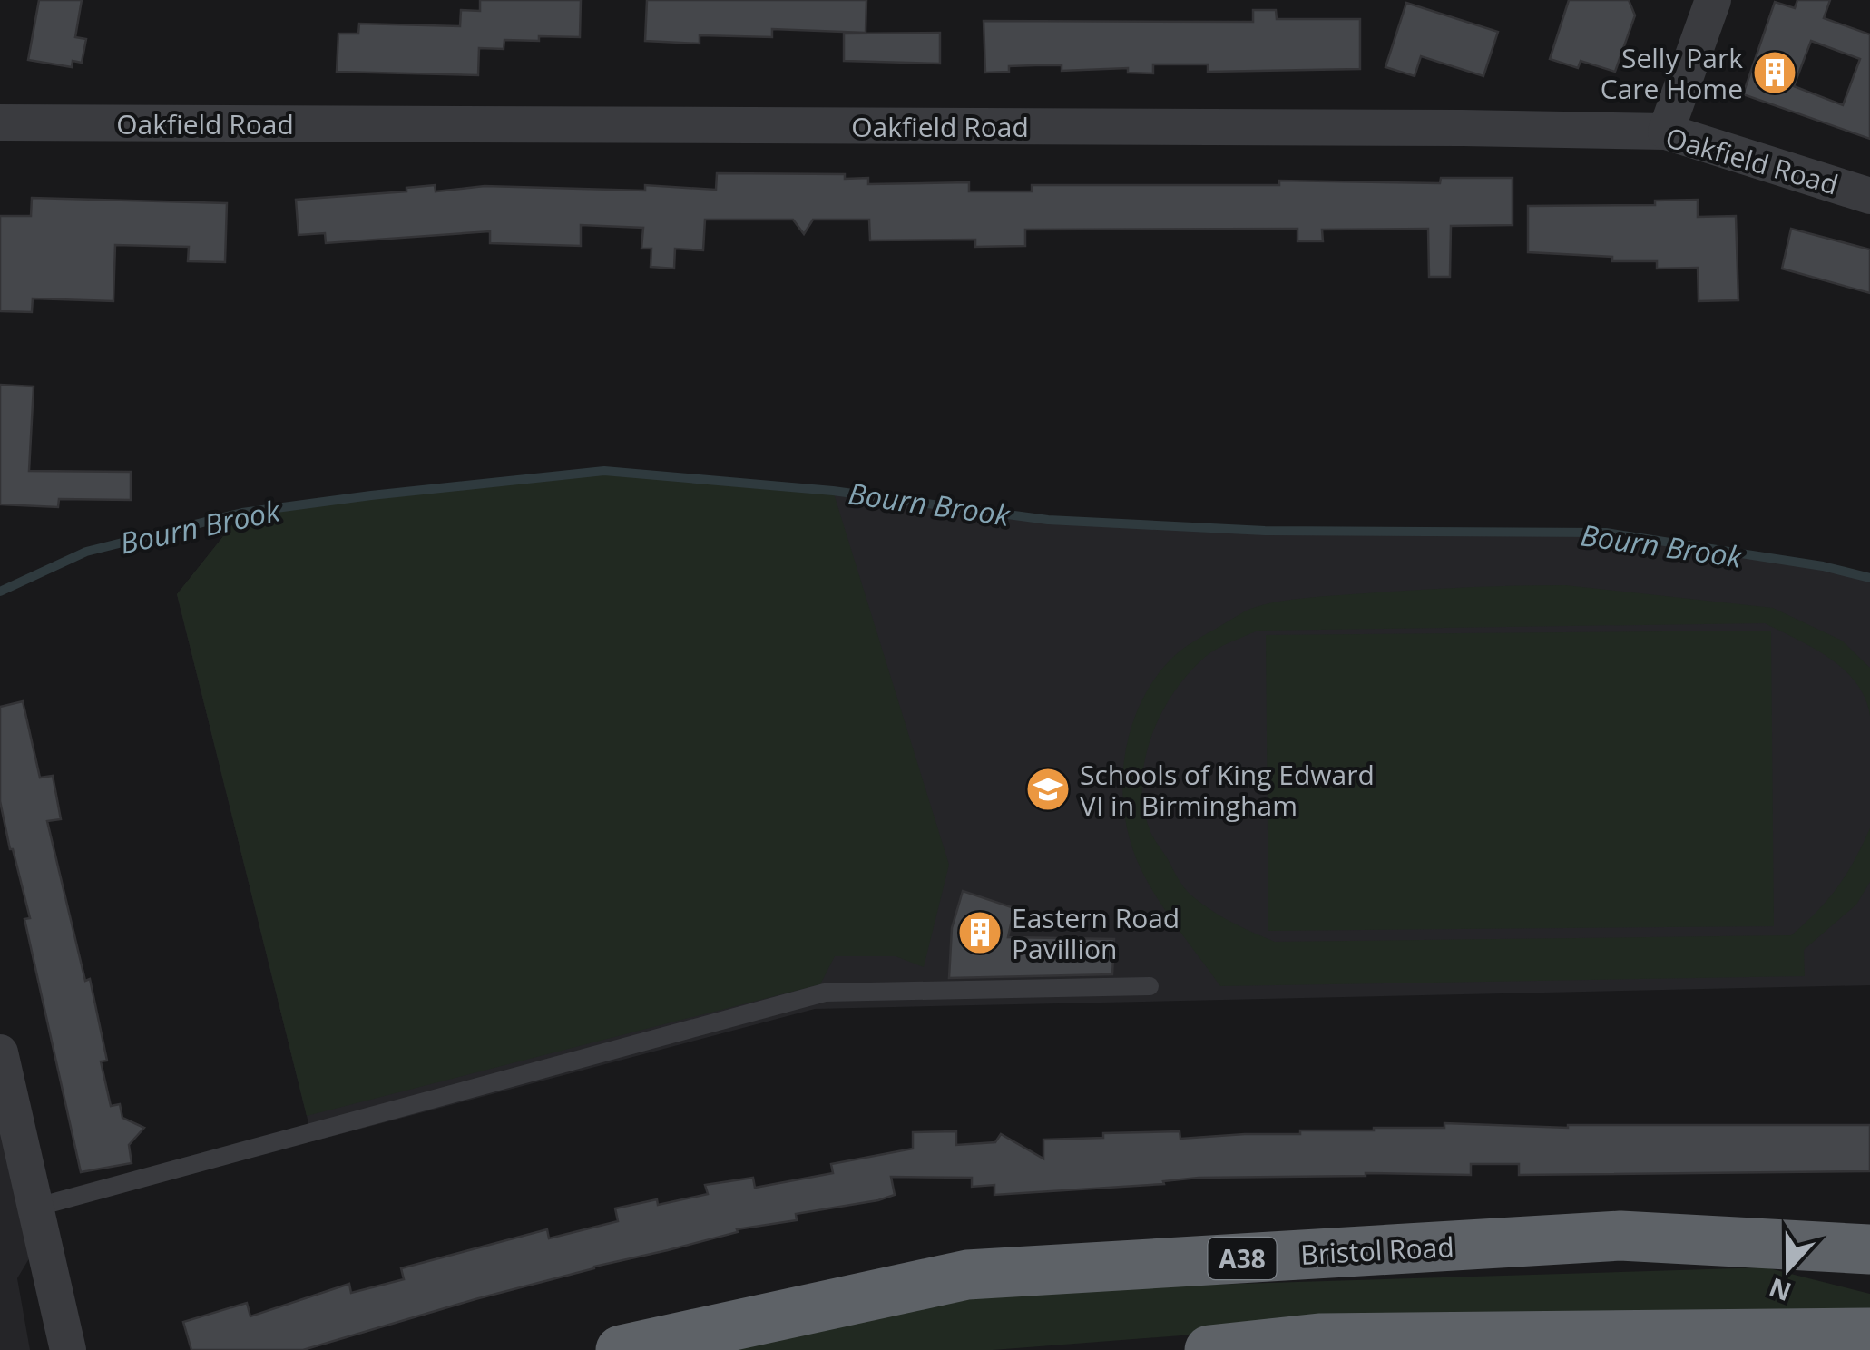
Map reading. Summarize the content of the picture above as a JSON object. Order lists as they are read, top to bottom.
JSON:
{
  "streets": {
    "highway": ["Bristol Road", "A38"],
    "street": ["Oakfield Road"]
  },
  "water": ["Bourn Brook"],
  "places": {
    "building": ["Selly Park Care Home", "Eastern Road Pavillion"],
    "school or university": ["Schools of King Edward VI in Birmingham"]
  },
  "north": "bottom"
}
